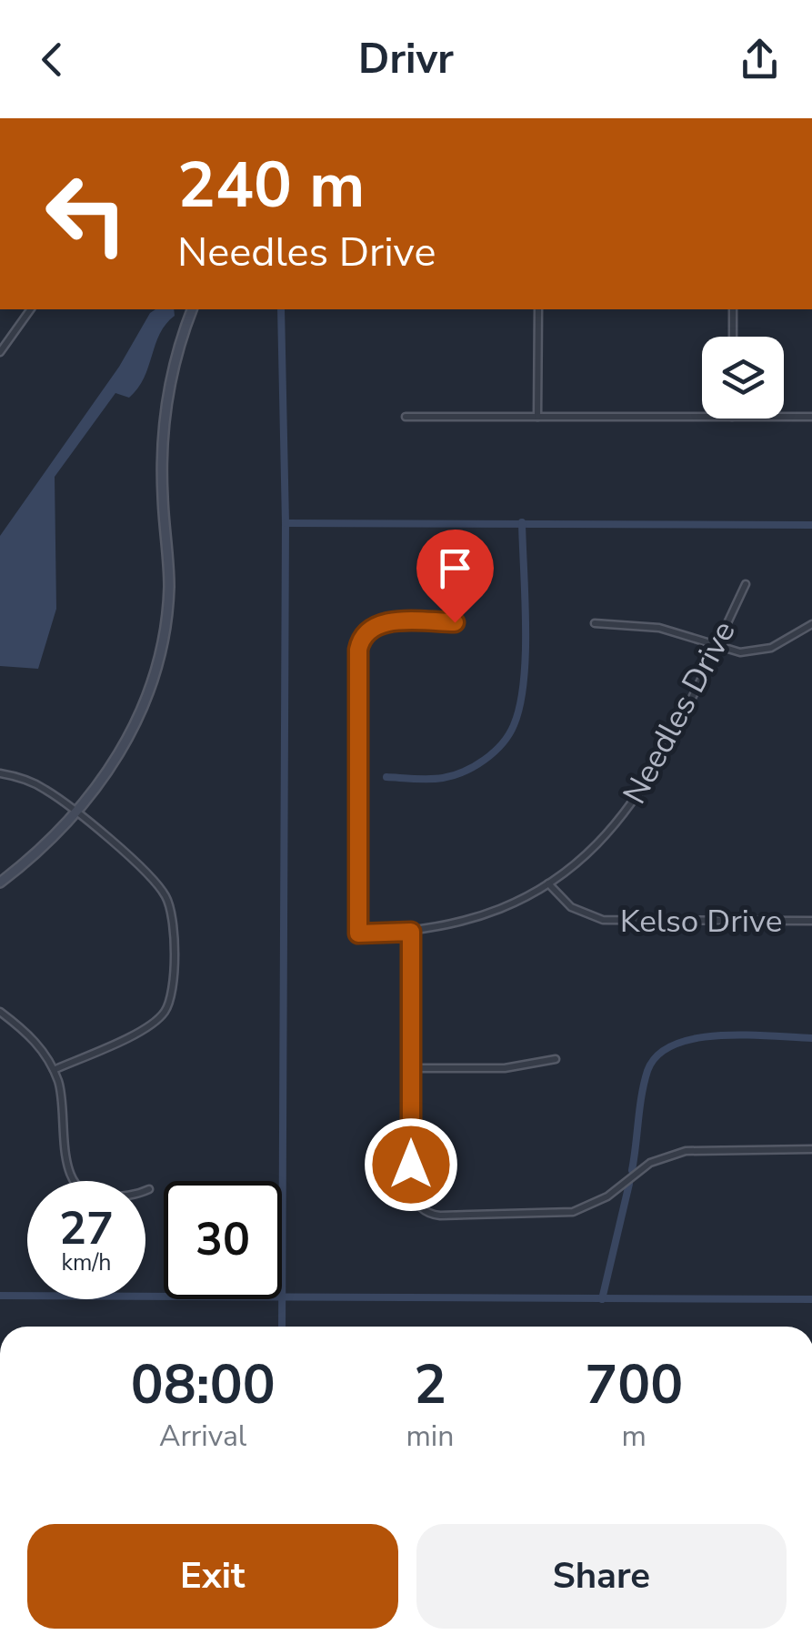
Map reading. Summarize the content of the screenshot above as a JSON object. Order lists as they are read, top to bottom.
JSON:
{
  "streets": {
    "street": ["Needles Drive", "Kelso Drive"]
  },
  "crossings": [
    ["Needles Drive", "Kelso Drive"]
  ],
  "page": {
    "header": "Drivr",
    "turn": ["240 m", "Needles Drive"],
    "speed": "27 km/h",
    "limit": "30",
    "eta": [
      "08:00",
      "Arrival",
      "2",
      "min",
      "700",
      "m"
    ],
    "buttons": ["Exit", "Share"]
  }
}
